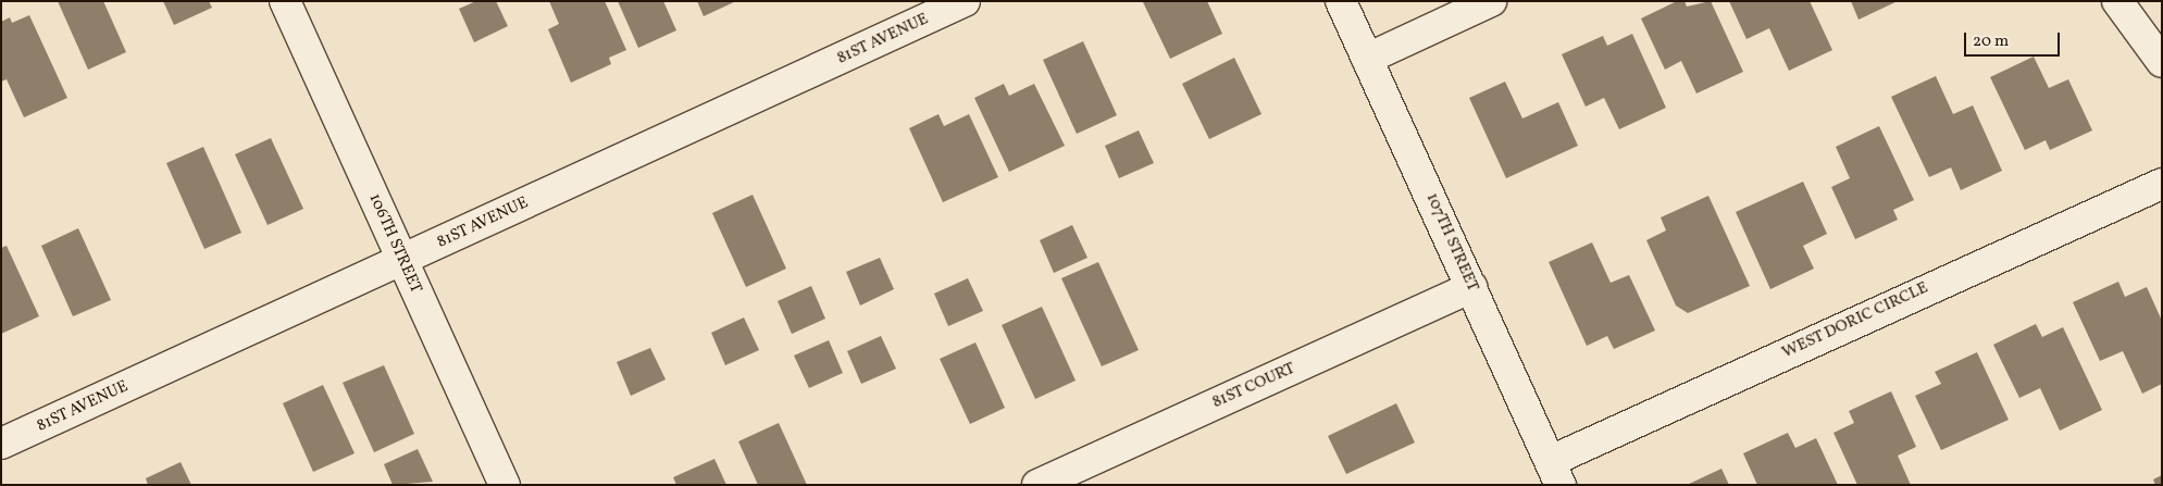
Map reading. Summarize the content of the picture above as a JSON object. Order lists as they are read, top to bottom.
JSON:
{
  "streets": {
    "street": [
      "81ST AVENUE",
      "107TH STREET",
      "106TH STREET",
      "WEST DORIC CIRCLE",
      "81ST COURT"
    ]
  },
  "crossings": [
    ["81ST AVENUE", "106TH STREET"],
    ["107TH STREET", "WEST DORIC CIRCLE"],
    ["107TH STREET", "81ST COURT"]
  ],
  "scale_bar": "20 m"
}
